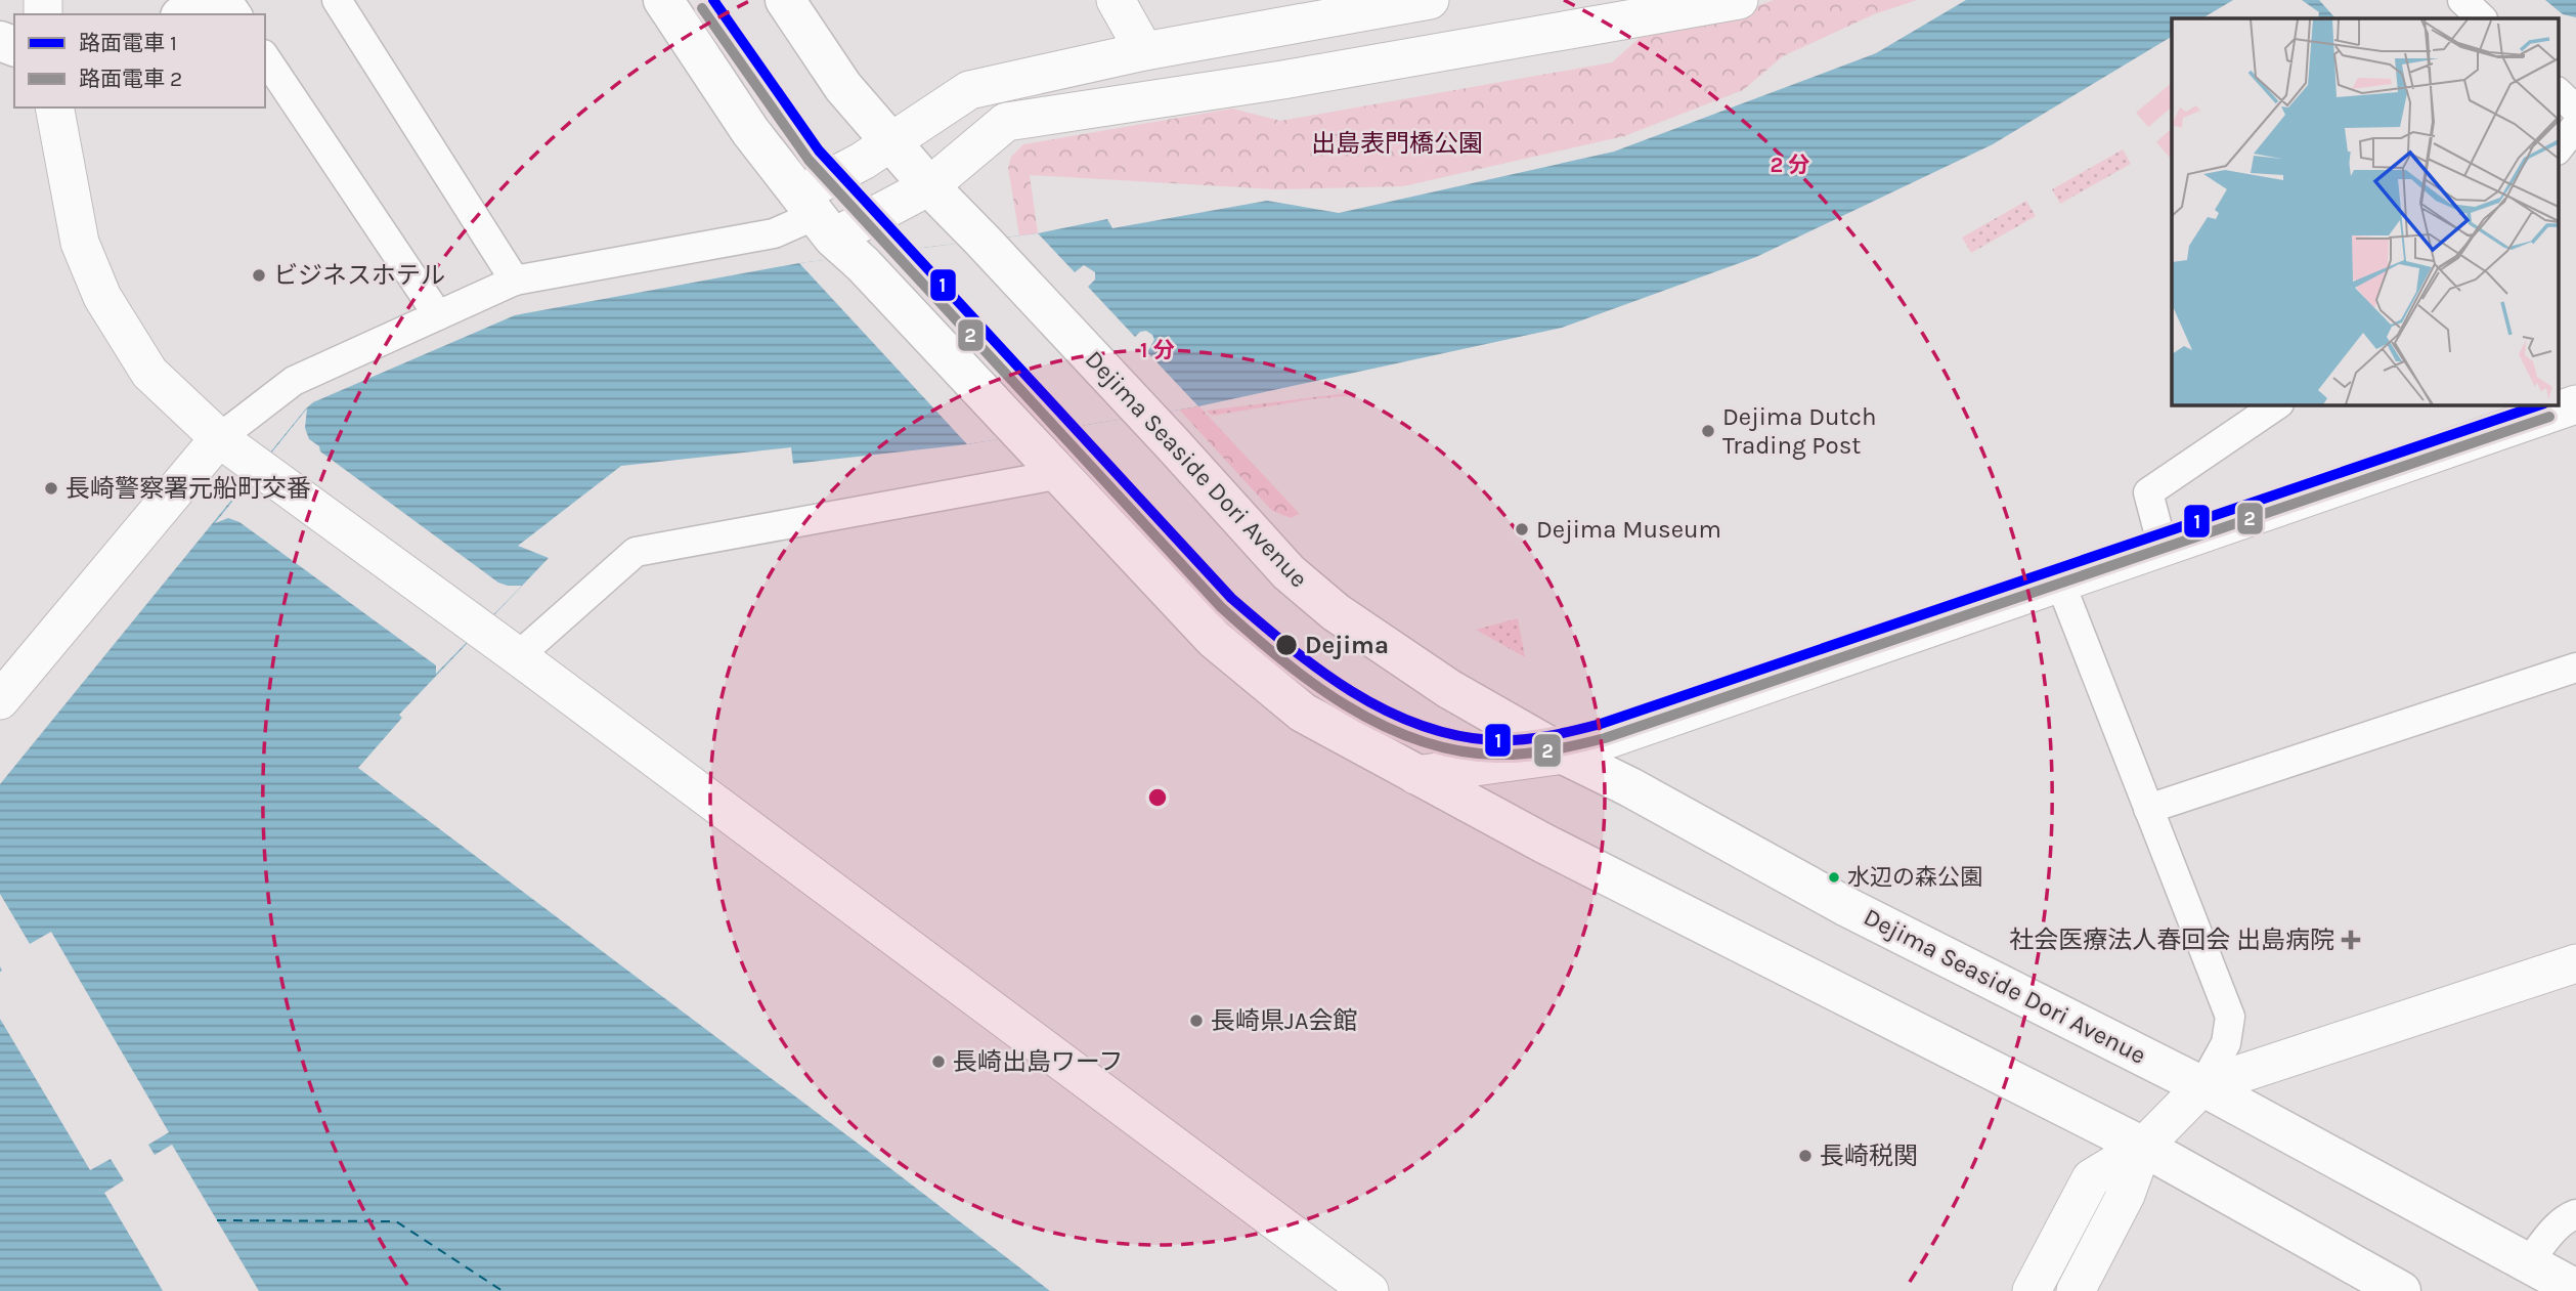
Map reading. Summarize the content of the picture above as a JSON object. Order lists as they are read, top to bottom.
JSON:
{
  "streets": {
    "main road": ["Dejima Seaside Dori Avenue"]
  },
  "parks": ["出島表門橋公園"],
  "places": {
    "other": [
      "ビジネスホテル",
      "Dejima Dutch Trading Post",
      "長崎警察署元船町交番",
      "Dejima Museum",
      "Dejima",
      "水辺の森公園",
      "長崎県JA会館",
      "長崎出島ワーフ",
      "長崎税関"
    ],
    "health": ["社会医療法人春回会 出島病院"]
  },
  "lines": ["tram line 1", "tram line 2"],
  "legend": ["路面電車 1", "路面電車 2"],
  "rings": ["2 分", "1 分"]
}
